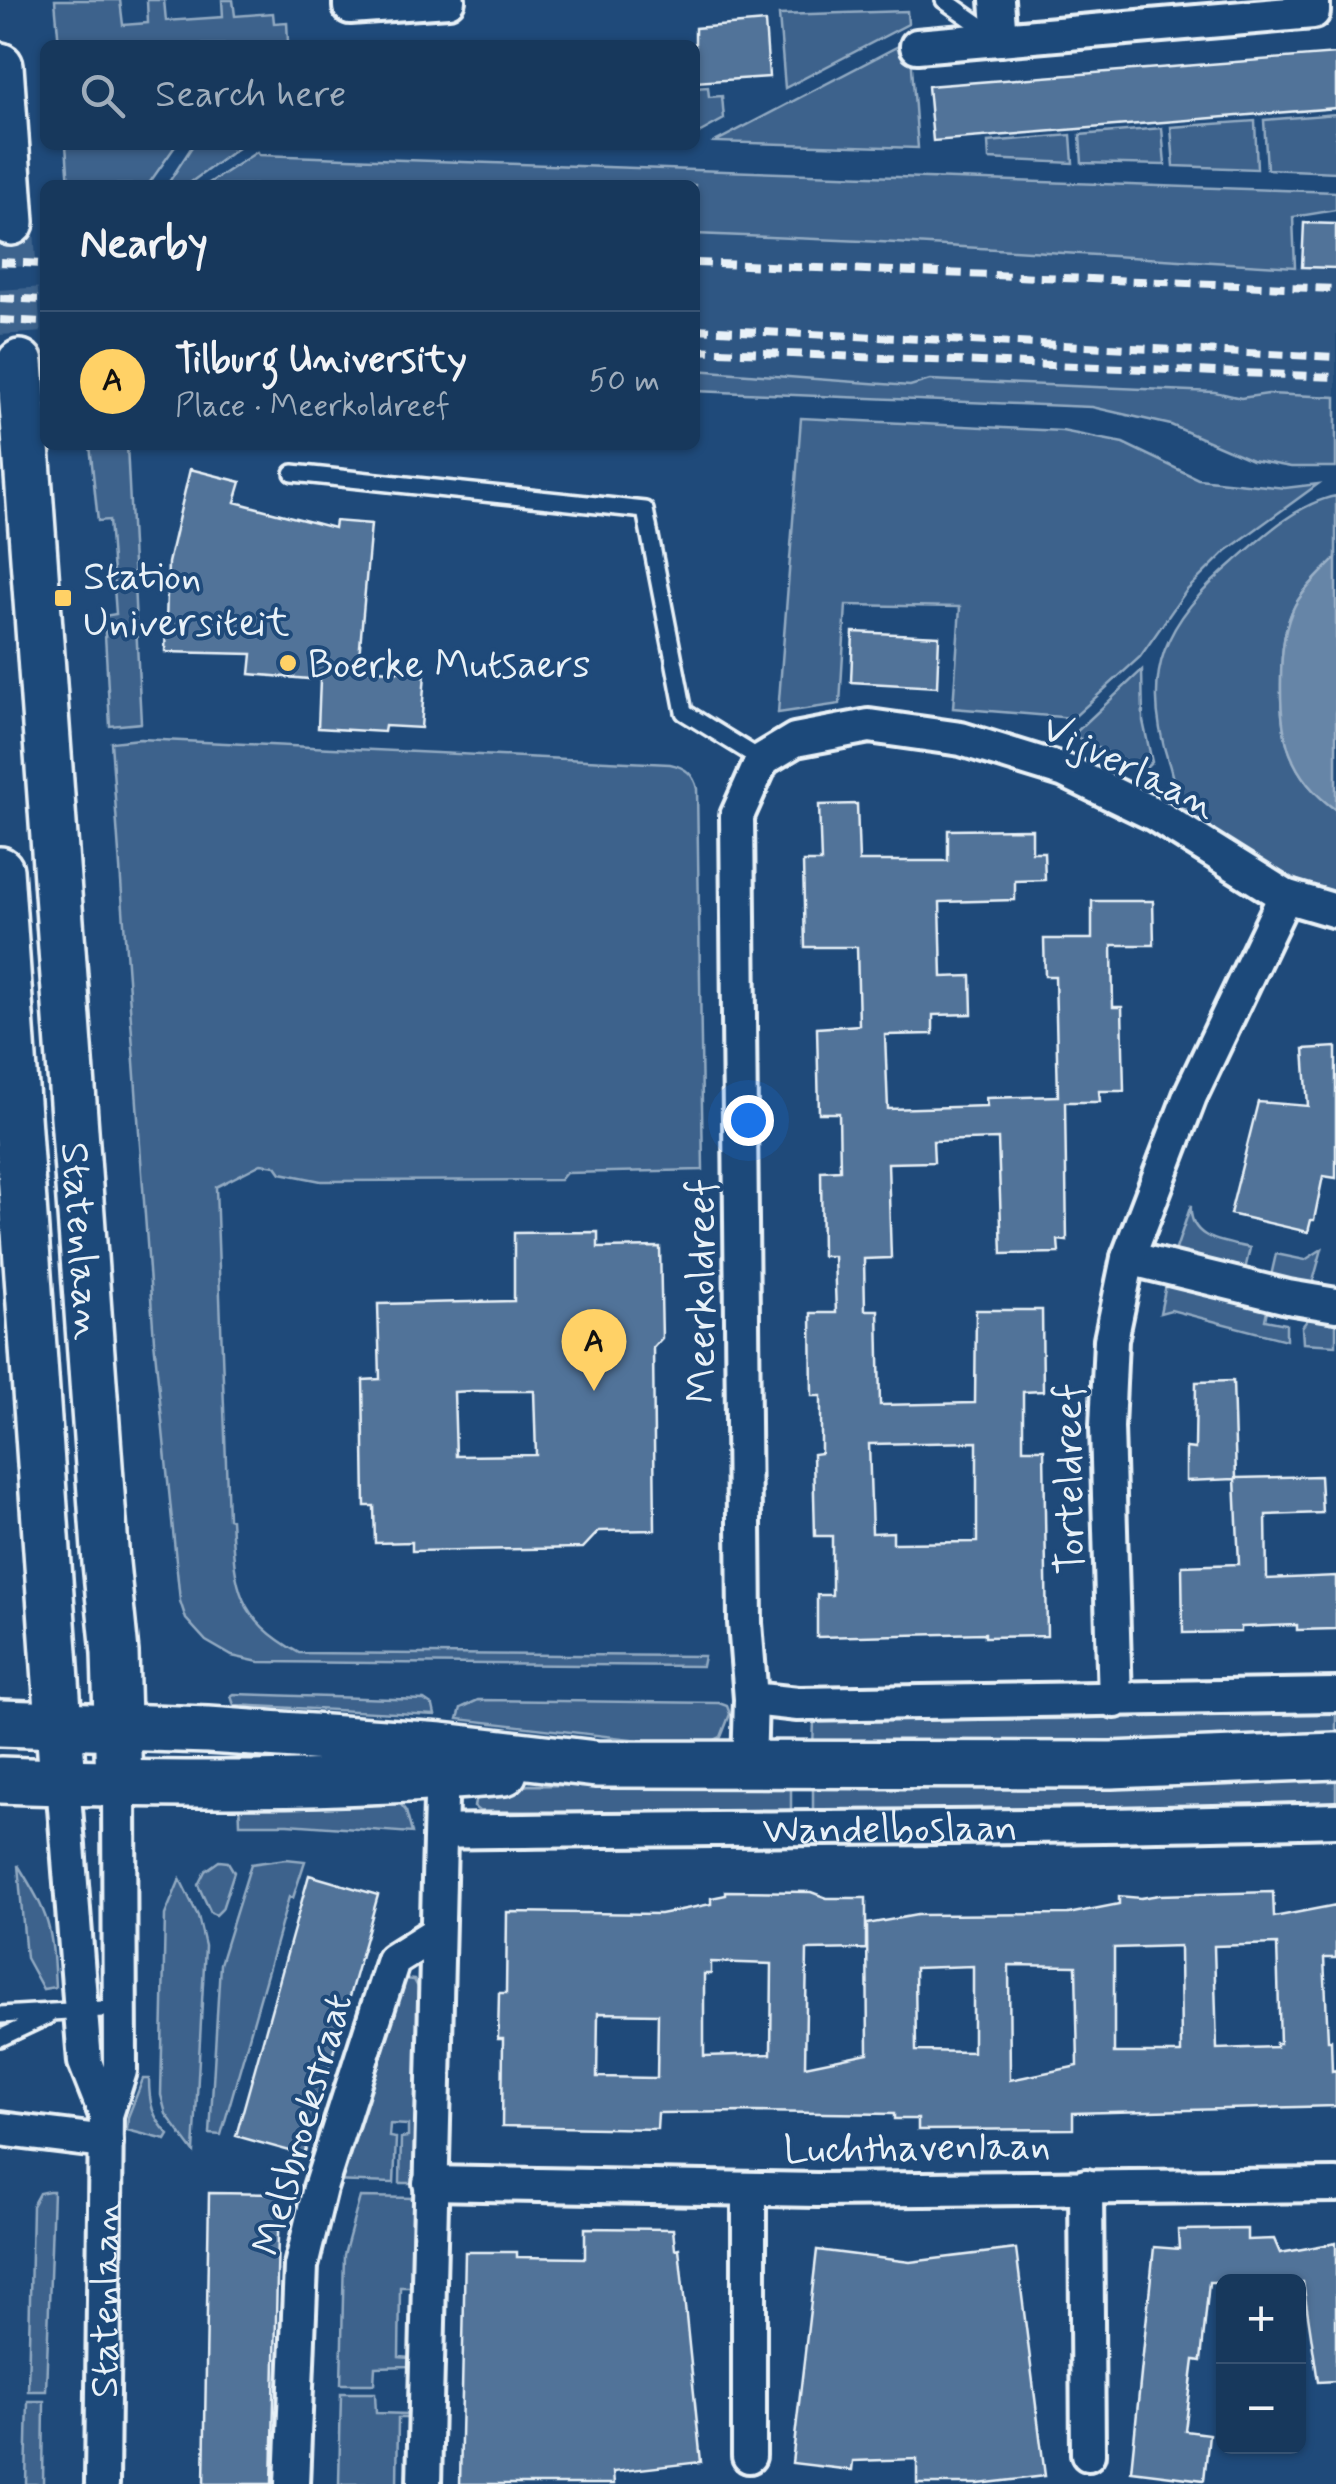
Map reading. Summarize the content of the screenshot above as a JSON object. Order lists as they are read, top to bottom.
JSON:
{
  "streets": {
    "street": [
      "Vijverlaan",
      "Statenlaan",
      "Meerkoldreef",
      "Torteldreef",
      "Wandelboslaan",
      "Melsbroekstraat",
      "Luchthavenlaan"
    ]
  },
  "crossings": [
    ["Vijverlaan", "Meerkoldreef"],
    ["Vijverlaan", "Torteldreef"],
    ["Statenlaan", "Wandelboslaan"],
    ["Meerkoldreef", "Wandelboslaan"]
  ],
  "places": {
    "transit": ["Station Universiteit"],
    "other": ["Boerke Mutsaers"]
  },
  "page": {
    "search": "Search here",
    "heading": "Nearby",
    "list": [
      {
        "mark": "A",
        "name": "Tilburg University",
        "note": "Place · Meerkoldreef",
        "value": "50 m"
      }
    ],
    "pins": "A",
    "map_buttons": ["+", "−"]
  }
}
